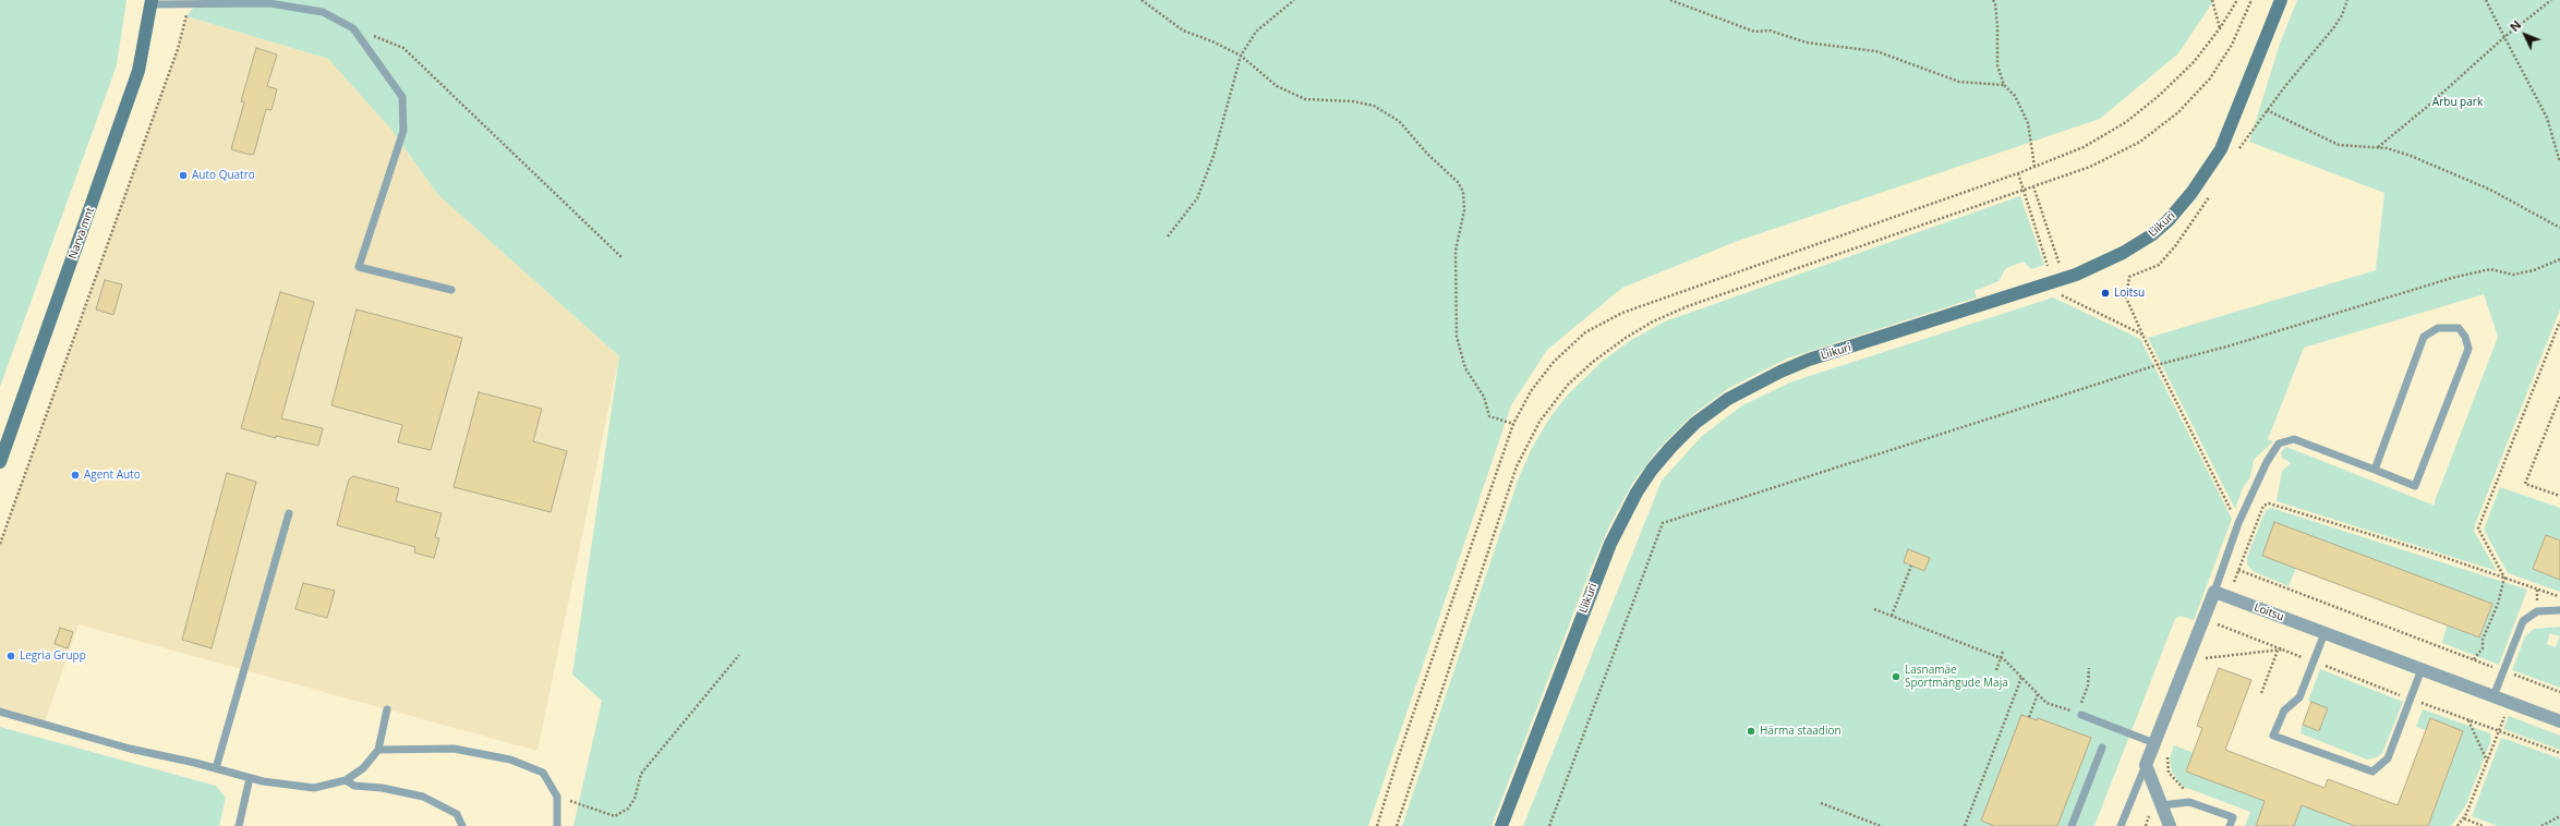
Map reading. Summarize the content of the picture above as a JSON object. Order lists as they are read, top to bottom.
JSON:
{
  "streets": {
    "street": ["Liikuri", "Narva mnt", "Loitsu"]
  },
  "parks": ["Arbu park"],
  "places": [
    "Auto Quatro",
    "Loitsu",
    "Agent Auto",
    "Legria Grupp",
    "Lasnamäe Sportmängude Maja",
    "Härma staadion"
  ],
  "north": "top left"
}
